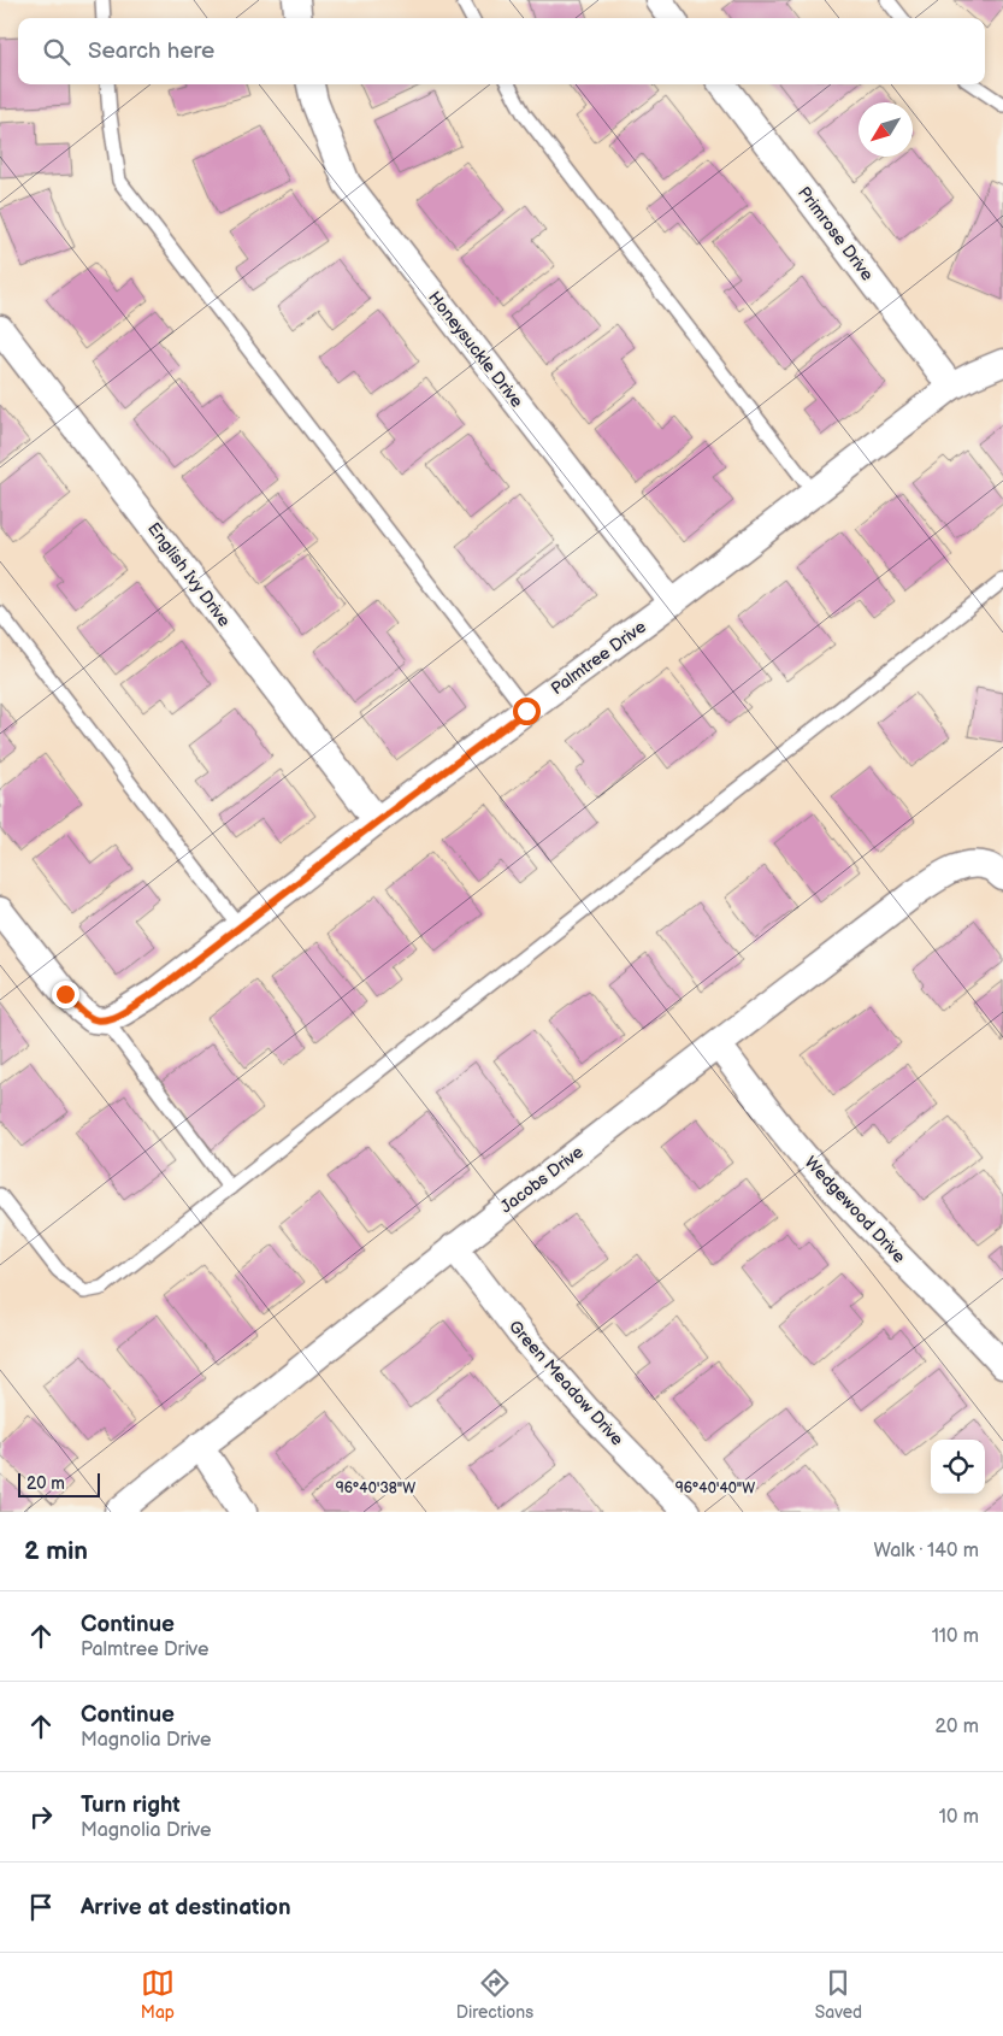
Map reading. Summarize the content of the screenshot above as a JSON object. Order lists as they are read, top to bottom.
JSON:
{
  "streets": {
    "street": [
      "Primrose Drive",
      "Honeysuckle Drive",
      "English Ivy Drive",
      "Palmtree Drive",
      "Jacobs Drive",
      "Wedgewood Drive",
      "Green Meadow Drive"
    ]
  },
  "crossings": [
    ["Primrose Drive", "Palmtree Drive"],
    ["Honeysuckle Drive", "Palmtree Drive"],
    ["English Ivy Drive", "Palmtree Drive"],
    ["Jacobs Drive", "Wedgewood Drive"],
    ["Jacobs Drive", "Green Meadow Drive"]
  ],
  "scale_bar": "20 m",
  "north": "bottom left",
  "page": {
    "search": "Search here",
    "scale": "20 m",
    "heading": ["2 min", "Walk · 140 m"],
    "list": [
      ["Continue", "Palmtree Drive", "110 m"],
      ["Continue", "Magnolia Drive", "20 m"],
      ["Turn right", "Magnolia Drive", "10 m"],
      "Arrive at destination"
    ],
    "nav": ["Map", "Directions", "Saved"]
  },
  "coordinates": ["96°40'38\"W", "96°40'40\"W"]
}
